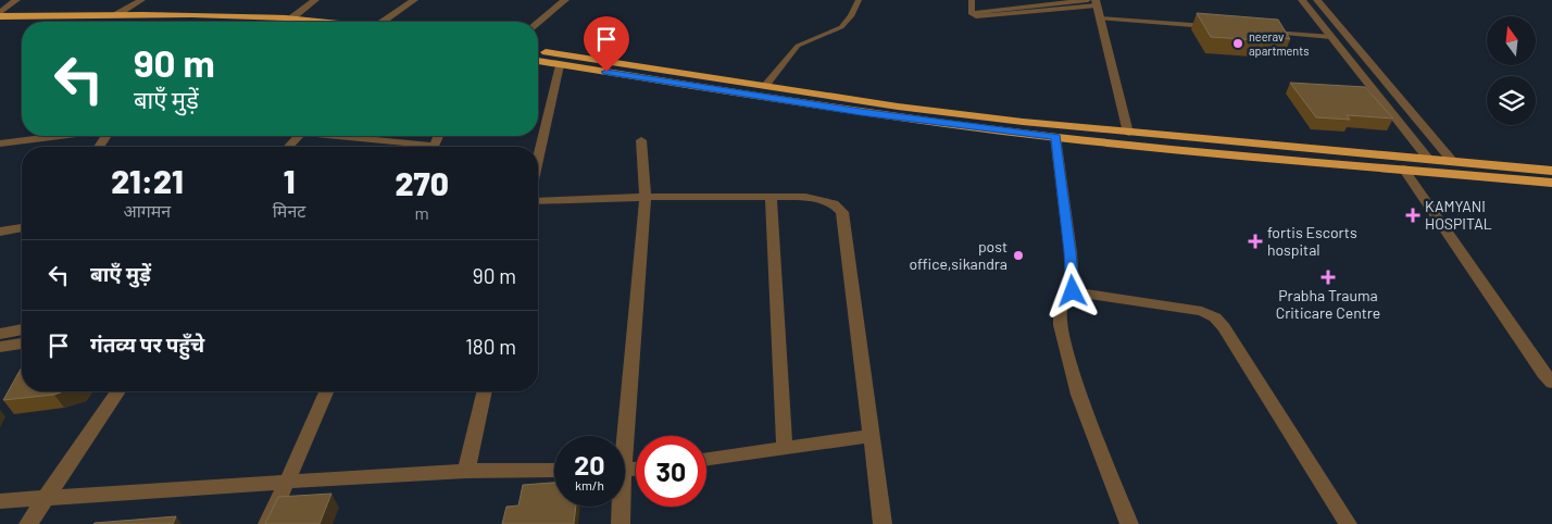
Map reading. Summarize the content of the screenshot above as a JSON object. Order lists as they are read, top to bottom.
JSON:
{
  "places": {
    "other": ["neerav apartments", "post office,sikandra"],
    "health": ["KAMYANI HOSPITAL", "fortis Escorts hospital", "Prabha Trauma Criticare Centre"]
  },
  "north": "top",
  "page": {
    "turn": ["90 m", "बाएँ मुड़ें"],
    "eta": [
      "21:21",
      "आगमन",
      "1",
      "मिनट",
      "270",
      "m"
    ],
    "list": [
      {
        "name": "बाएँ मुड़ें",
        "value": "90 m"
      },
      {
        "name": "गंतव्य पर पहुँचे",
        "value": "180 m"
      }
    ],
    "speed": "20 km/h",
    "limit": "30"
  }
}
